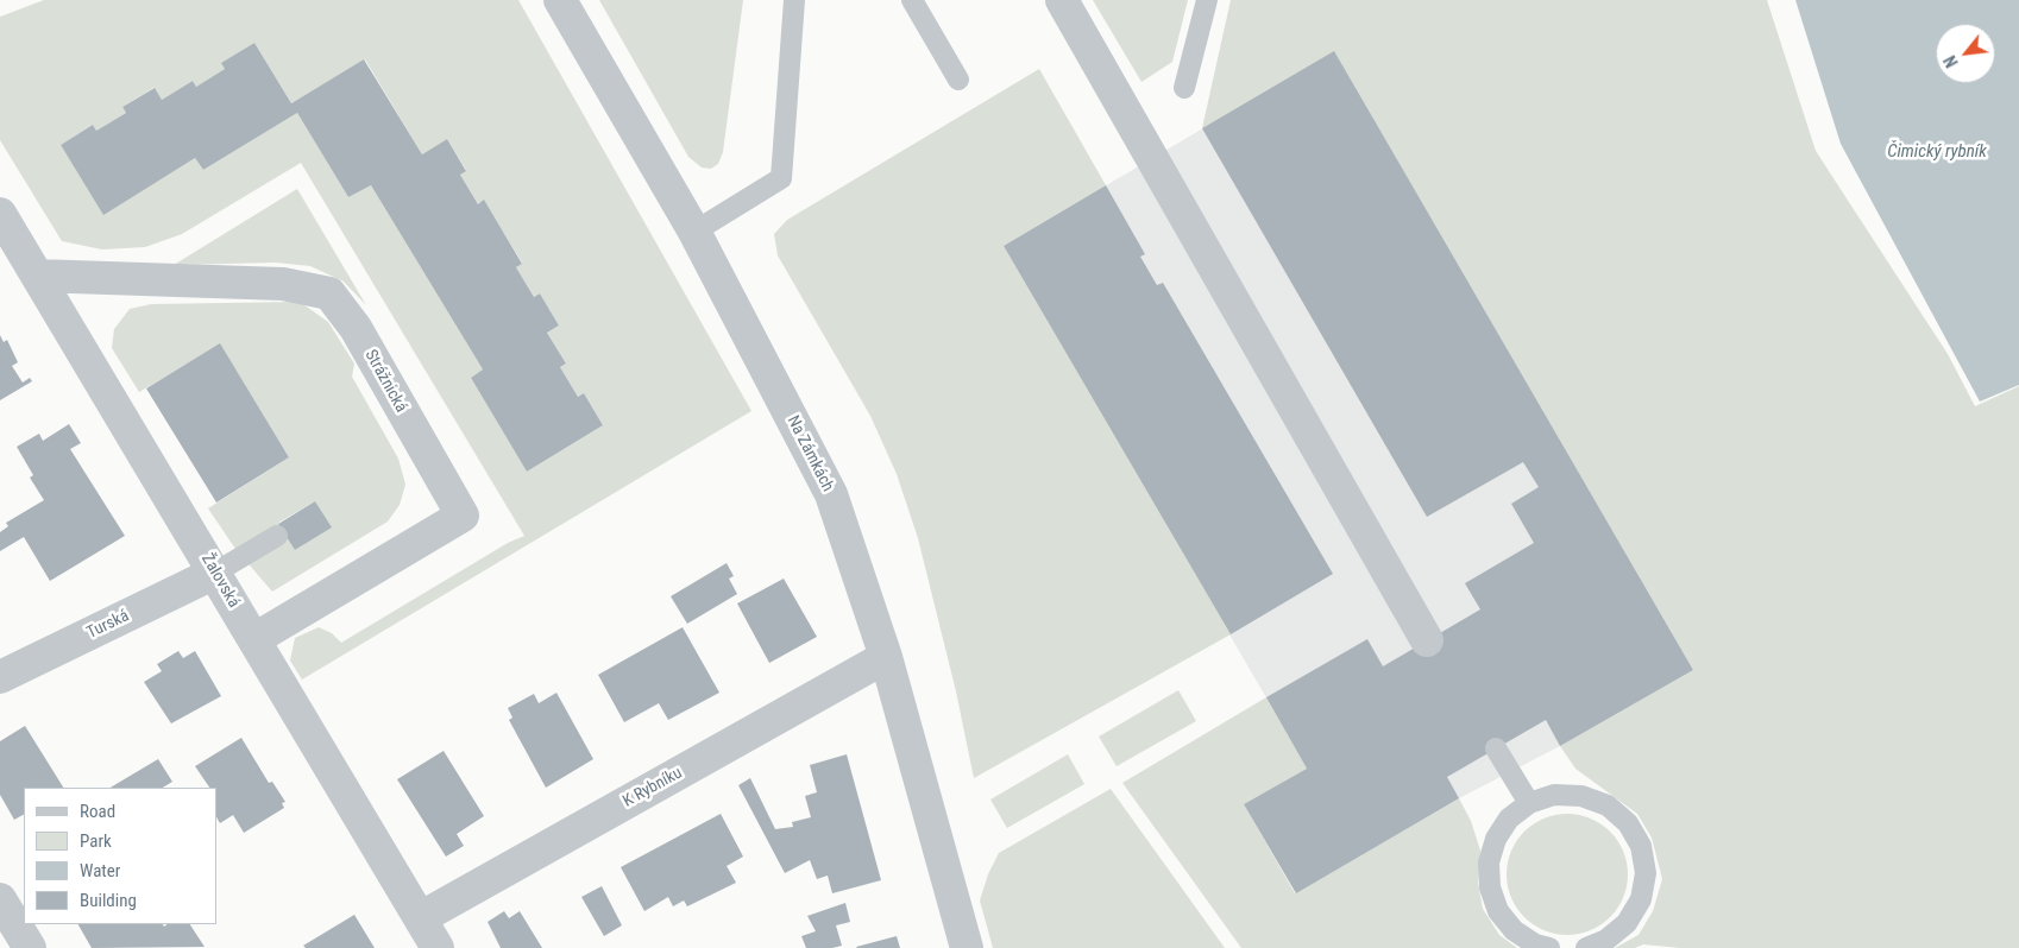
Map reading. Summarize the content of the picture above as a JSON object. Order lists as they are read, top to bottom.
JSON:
{
  "streets": {
    "street": [
      "Strážnická",
      "Na Zámkách",
      "Žalovská",
      "Turská",
      "K Rybníku"
    ]
  },
  "crossings": [
    ["Strážnická", "Žalovská"],
    ["Na Zámkách", "K Rybníku"],
    ["Žalovská", "Turská"],
    ["Žalovská", "K Rybníku"]
  ],
  "water": ["Čimický rybník"],
  "legend": [
    "Road",
    "Park",
    "Water",
    "Building"
  ],
  "north": "bottom left"
}
